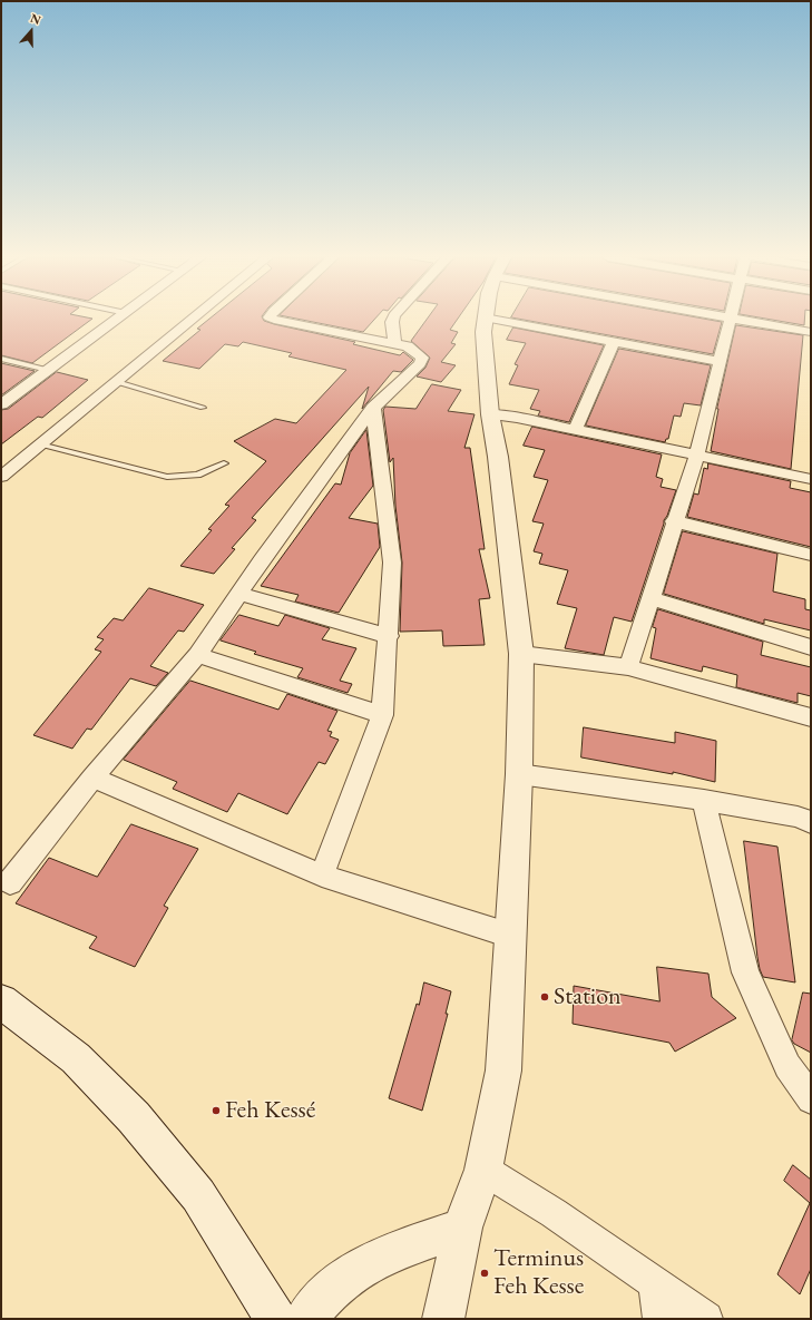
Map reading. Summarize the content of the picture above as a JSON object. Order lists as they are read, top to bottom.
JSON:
{
  "places": ["Station", "Feh Kessé", "Terminus Feh Kesse"],
  "north": "top"
}
